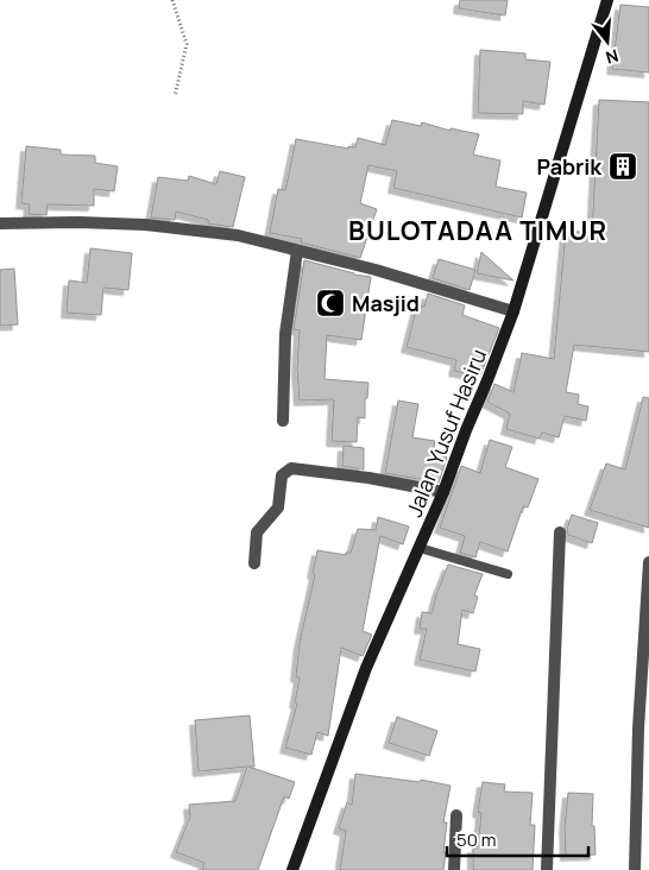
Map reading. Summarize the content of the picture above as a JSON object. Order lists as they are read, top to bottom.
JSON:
{
  "streets": {
    "main road": ["Jalan Yusuf Hasiru"]
  },
  "districts": ["BULOTADAA TIMUR"],
  "places": {
    "building": ["Pabrik"],
    "mosque": ["Masjid"]
  },
  "scale_bar": "50 m",
  "north": "bottom"
}
